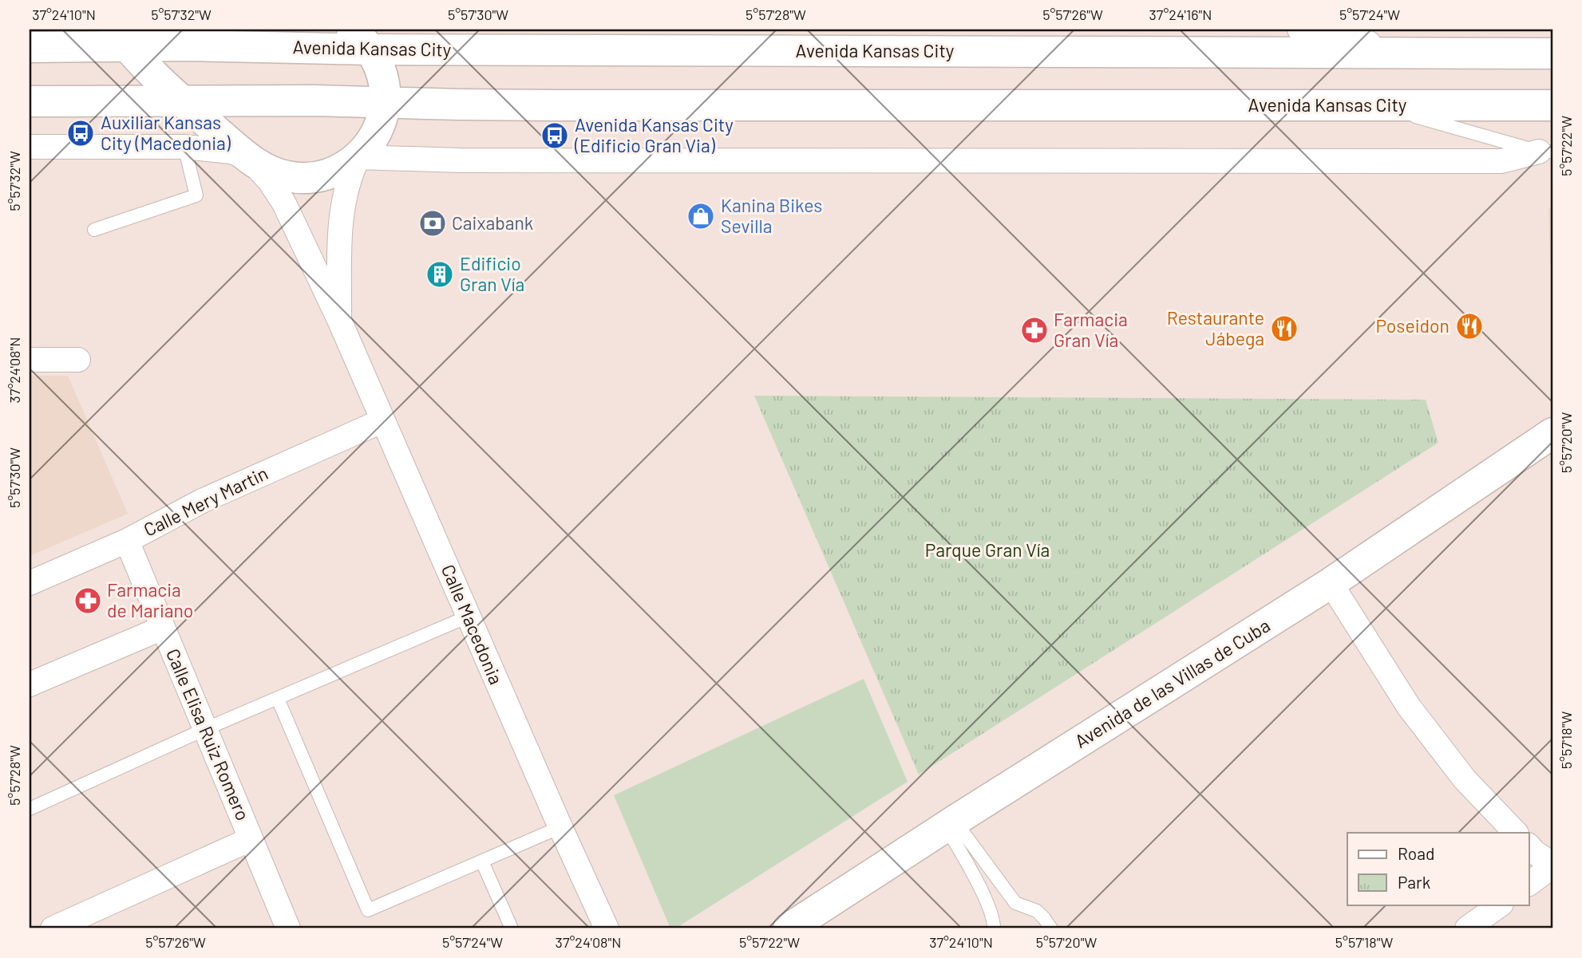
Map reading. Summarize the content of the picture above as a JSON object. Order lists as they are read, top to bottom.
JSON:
{
  "streets": {
    "main road": ["Avenida Kansas City", "Avenida de las Villas de Cuba"],
    "street": ["Calle Mery Martin", "Calle Macedonia", "Calle Elisa Ruiz Romero"]
  },
  "crossings": [
    ["Calle Mery Martin", "Calle Macedonia"],
    ["Calle Mery Martin", "Calle Elisa Ruiz Romero"]
  ],
  "parks": ["Parque Gran Vía"],
  "places": {
    "bus stop": ["Auxiliar Kansas City (Macedonia)", "Avenida Kansas City (Edificio Gran Via)"],
    "shop": ["Kanina Bikes Sevilla"],
    "bank": ["Caixabank"],
    "building": ["Edificio Gran Vía"],
    "restaurant": ["Poseidon", "Restaurante Jábega"],
    "pharmacy": ["Farmacia Gran Vía", "Farmacia de Mariano"]
  },
  "legend": ["Road", "Park"],
  "coordinates": [
    "37°24'10\"N",
    "5°57'32\"W",
    "5°57'30\"W",
    "5°57'28\"W",
    "5°57'26\"W",
    "37°24'16\"N",
    "5°57'24\"W",
    "5°57'22\"W",
    "37°24'08\"N",
    "5°57'20\"W",
    "5°57'18\"W"
  ]
}
